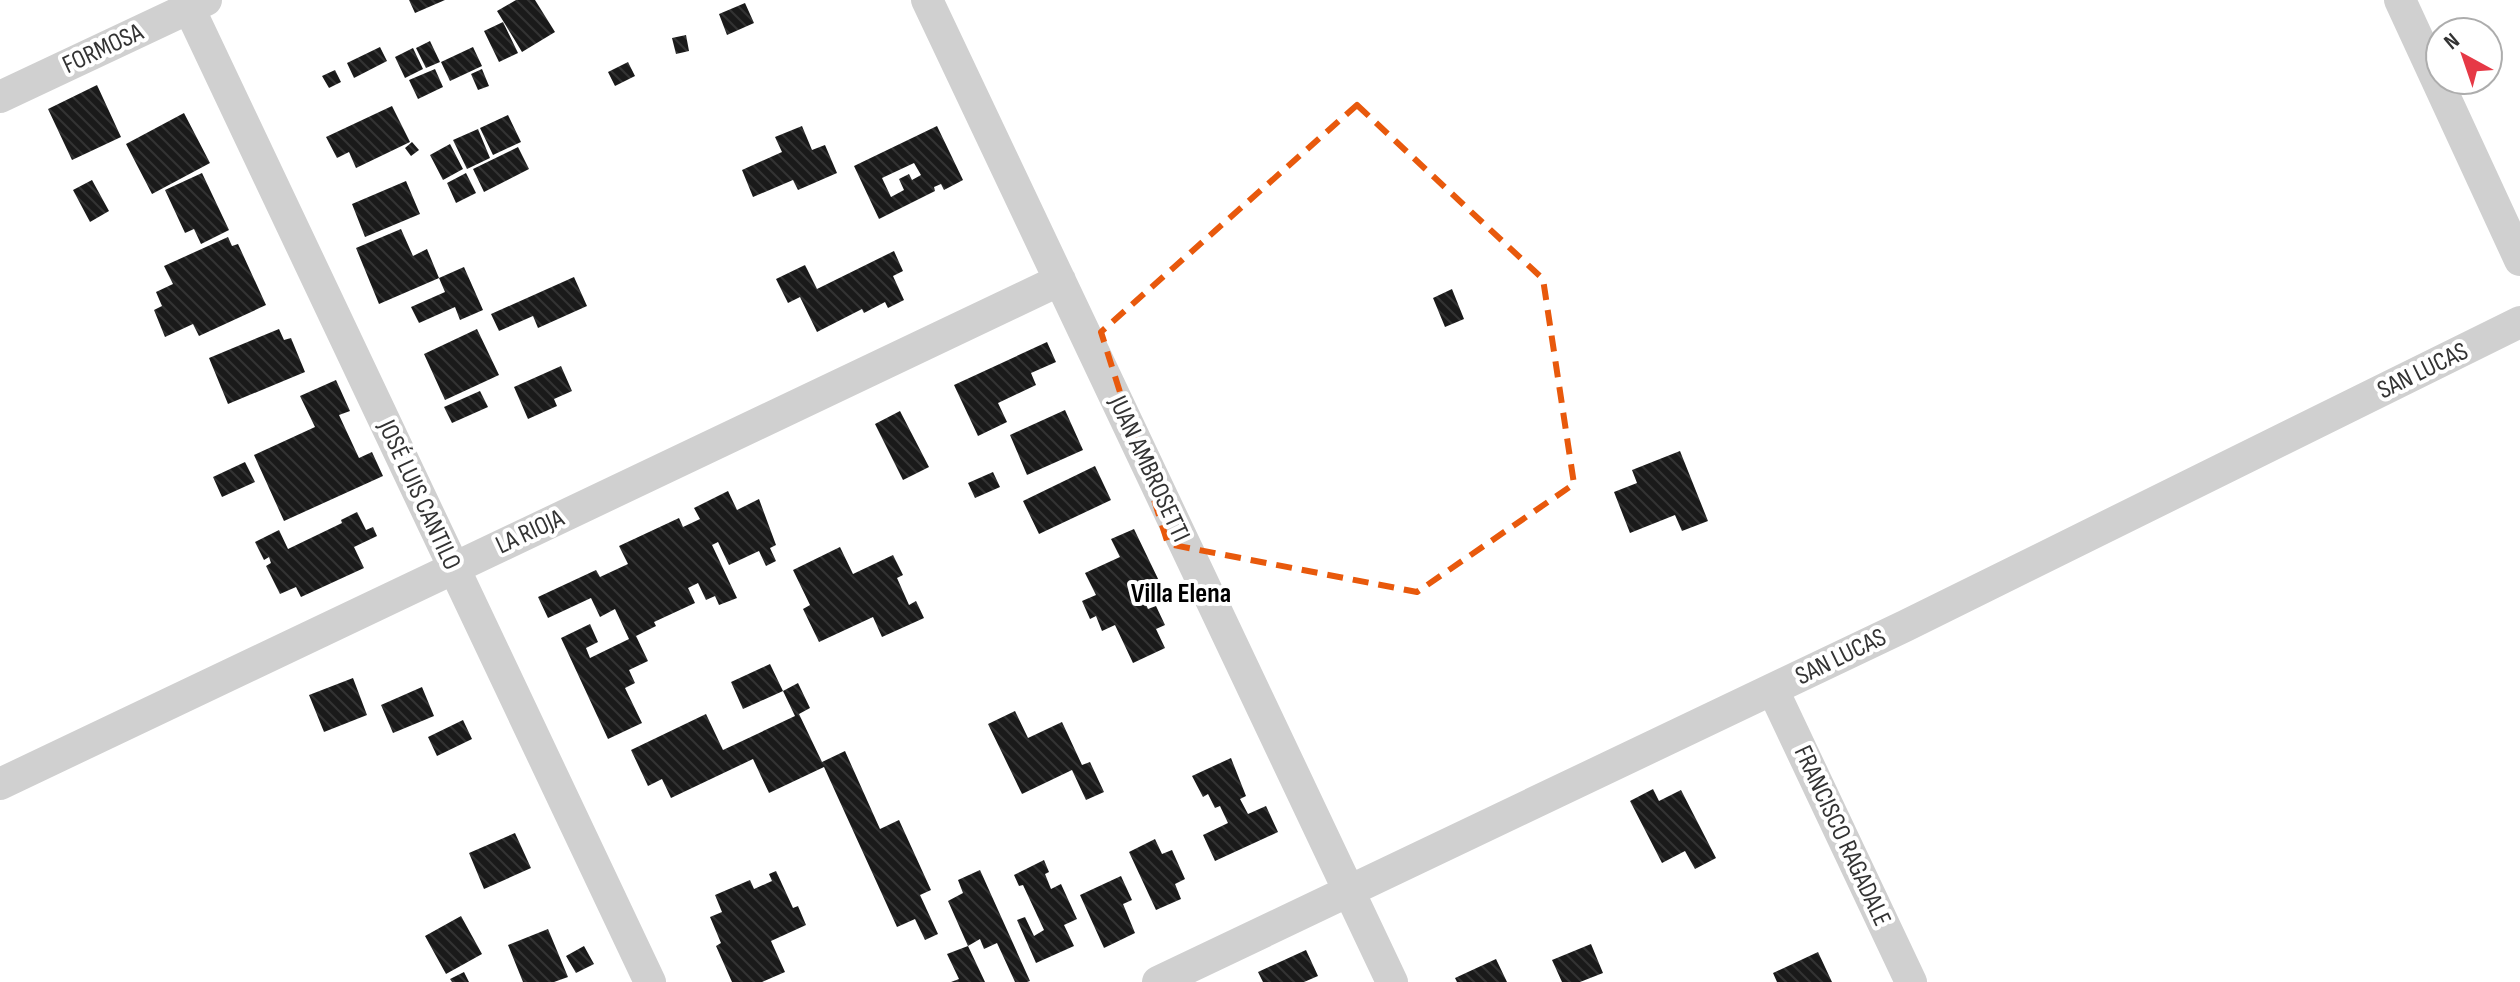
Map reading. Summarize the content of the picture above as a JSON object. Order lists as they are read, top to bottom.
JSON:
{
  "streets": {
    "street": [
      "FORMOSA",
      "SAN LUCAS",
      "JUAN AMBROSETTI",
      "JOSÉ LUIS CANTILO",
      "LA RIOJA",
      "FRANCISCO RAGADALE"
    ]
  },
  "crossings": [
    ["FORMOSA", "JOSÉ LUIS CANTILO"],
    ["SAN LUCAS", "JUAN AMBROSETTI"],
    ["SAN LUCAS", "FRANCISCO RAGADALE"],
    ["JUAN AMBROSETTI", "LA RIOJA"],
    ["JOSÉ LUIS CANTILO", "LA RIOJA"]
  ],
  "districts": ["Villa Elena"],
  "north": "top left"
}
